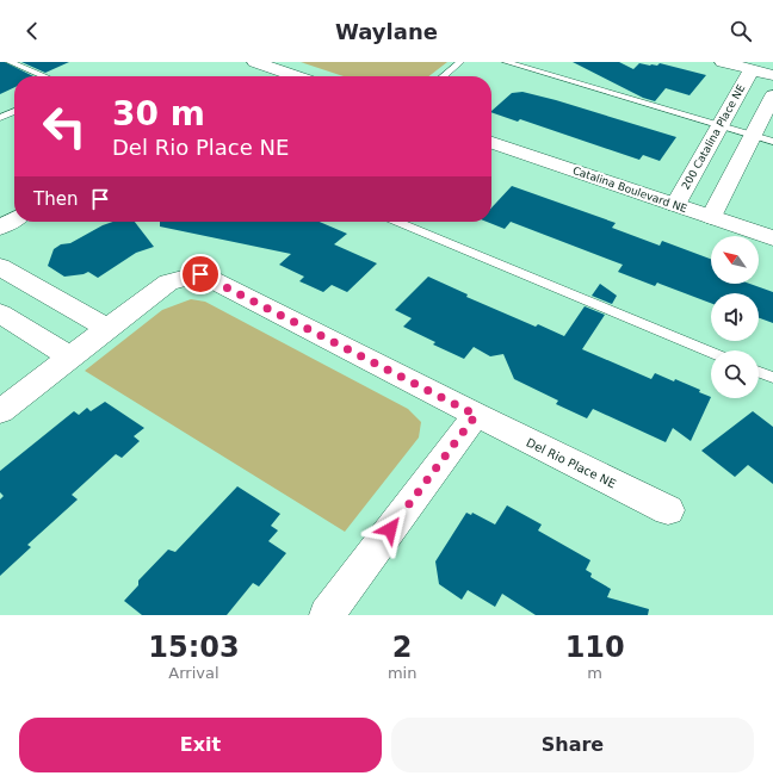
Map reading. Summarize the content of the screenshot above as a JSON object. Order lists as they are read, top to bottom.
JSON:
{
  "streets": {
    "street": ["200 Catalina Place NE", "Catalina Boulevard NE", "Del Rio Place NE"]
  },
  "crossings": [
    ["200 Catalina Place NE", "Catalina Boulevard NE"]
  ],
  "north": "top left",
  "page": {
    "header": "Waylane",
    "turn": ["30 m", "Del Rio Place NE"],
    "then": "Then",
    "eta": [
      "15:03",
      "Arrival",
      "2",
      "min",
      "110",
      "m"
    ],
    "buttons": ["Exit", "Share"]
  }
}
